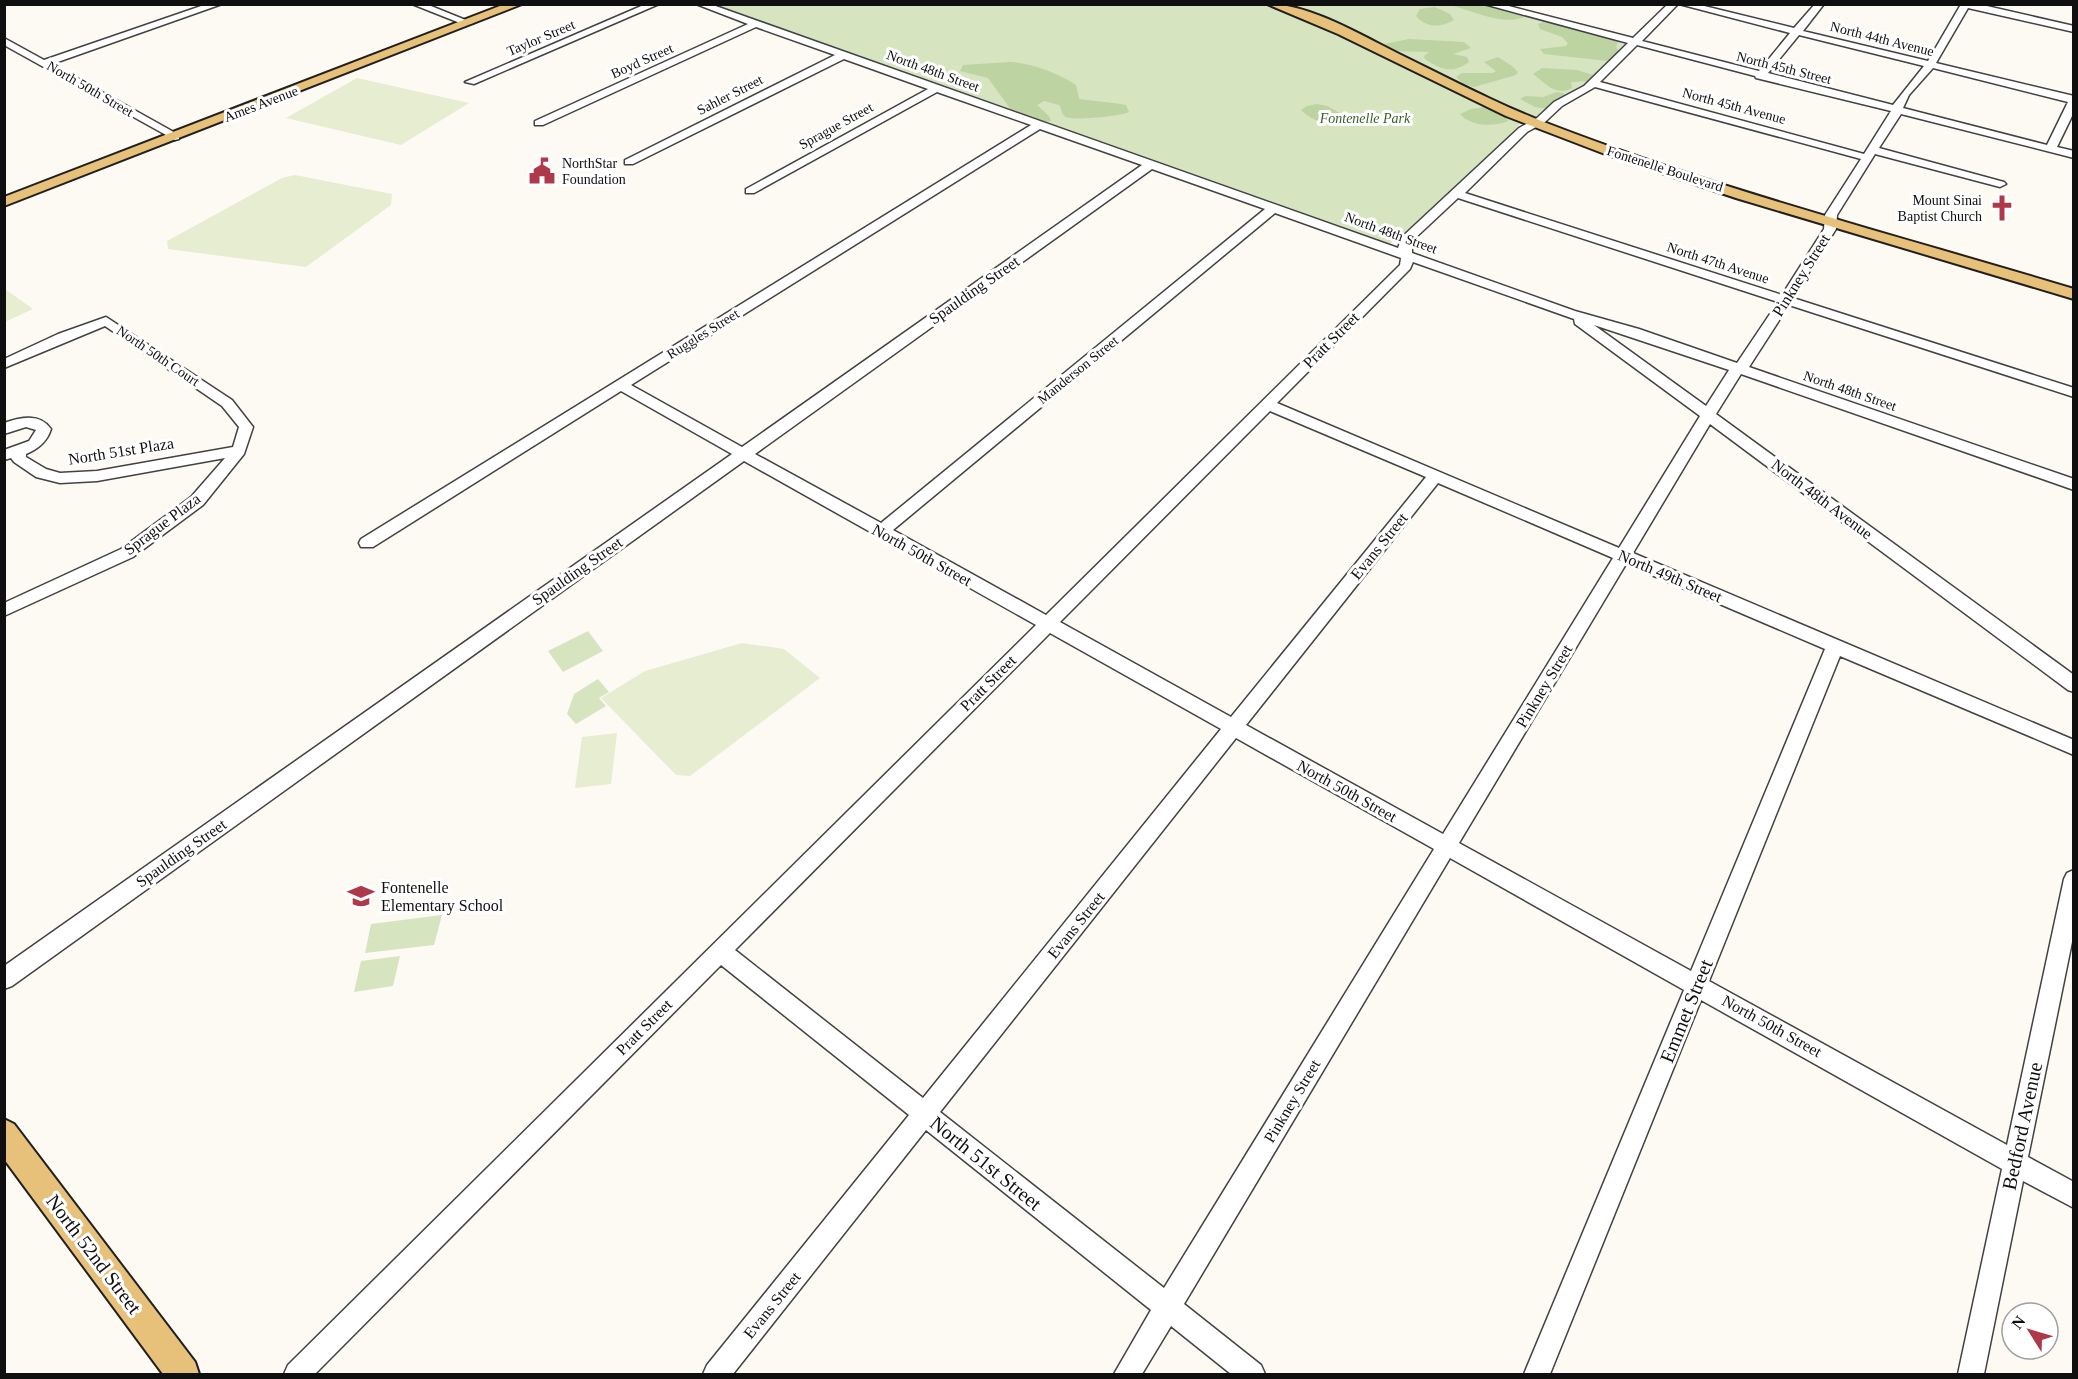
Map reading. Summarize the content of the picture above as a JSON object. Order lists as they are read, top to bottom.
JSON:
{
  "streets": {
    "main road": ["Ames Avenue", "Fontenelle Boulevard", "North 52nd Street"],
    "street": [
      "Taylor Street",
      "North 44th Avenue",
      "Boyd Street",
      "North 45th Street",
      "North 48th Street",
      "North 50th Street",
      "Sahler Street",
      "North 45th Avenue",
      "Sprague Street",
      "North 47th Avenue",
      "Pinkney Street",
      "Spaulding Street",
      "Ruggles Street",
      "Pratt Street",
      "North 50th Court",
      "Manderson Street",
      "North 51st Plaza",
      "North 48th Avenue",
      "Sprague Plaza",
      "Evans Street",
      "North 49th Street",
      "Emmet Street",
      "Bedford Avenue",
      "North 51st Street"
    ]
  },
  "crossings": [
    ["North 44th Avenue", "Pinkney Street"],
    ["Boyd Street", "North 48th Street"],
    ["North 45th Street", "Pinkney Street"],
    ["North 45th Street", "Pratt Street"],
    ["North 48th Street", "Sahler Street"],
    ["North 48th Street", "Sprague Street"],
    ["North 48th Street", "Pinkney Street"],
    ["North 48th Street", "Spaulding Street"],
    ["North 48th Street", "Ruggles Street"],
    ["North 48th Street", "Pratt Street"],
    ["North 48th Street", "Manderson Street"],
    ["North 48th Street", "North 48th Avenue"],
    ["North 50th Street", "Ames Avenue"],
    ["North 50th Street", "Pinkney Street"],
    ["North 50th Street", "Spaulding Street"],
    ["North 50th Street", "Ruggles Street"],
    ["North 50th Street", "Pratt Street"],
    ["North 50th Street", "Manderson Street"],
    ["North 50th Street", "Evans Street"],
    ["North 50th Street", "Emmet Street"],
    ["North 50th Street", "Bedford Avenue"],
    ["North 45th Avenue", "Pinkney Street"],
    ["North 45th Avenue", "Pratt Street"],
    ["Fontenelle Boulevard", "Pinkney Street"],
    ["Fontenelle Boulevard", "Pratt Street"],
    ["North 47th Avenue", "Pinkney Street"],
    ["North 47th Avenue", "Pratt Street"],
    ["Pinkney Street", "North 48th Avenue"],
    ["Pinkney Street", "North 49th Street"],
    ["Pinkney Street", "North 51st Street"],
    ["Pratt Street", "North 49th Street"],
    ["Pratt Street", "North 51st Street"],
    ["North 50th Court", "North 51st Plaza"],
    ["North 50th Court", "Sprague Plaza"],
    ["North 51st Plaza", "Sprague Plaza"],
    ["Evans Street", "North 49th Street"],
    ["Evans Street", "North 51st Street"],
    ["North 49th Street", "Emmet Street"]
  ],
  "parks": ["Fontenelle Park"],
  "places": {
    "public building": ["NorthStar Foundation"],
    "church": ["Mount Sinai Baptist Church"],
    "school or university": ["Fontenelle Elementary School"]
  },
  "north": "top left"
}
